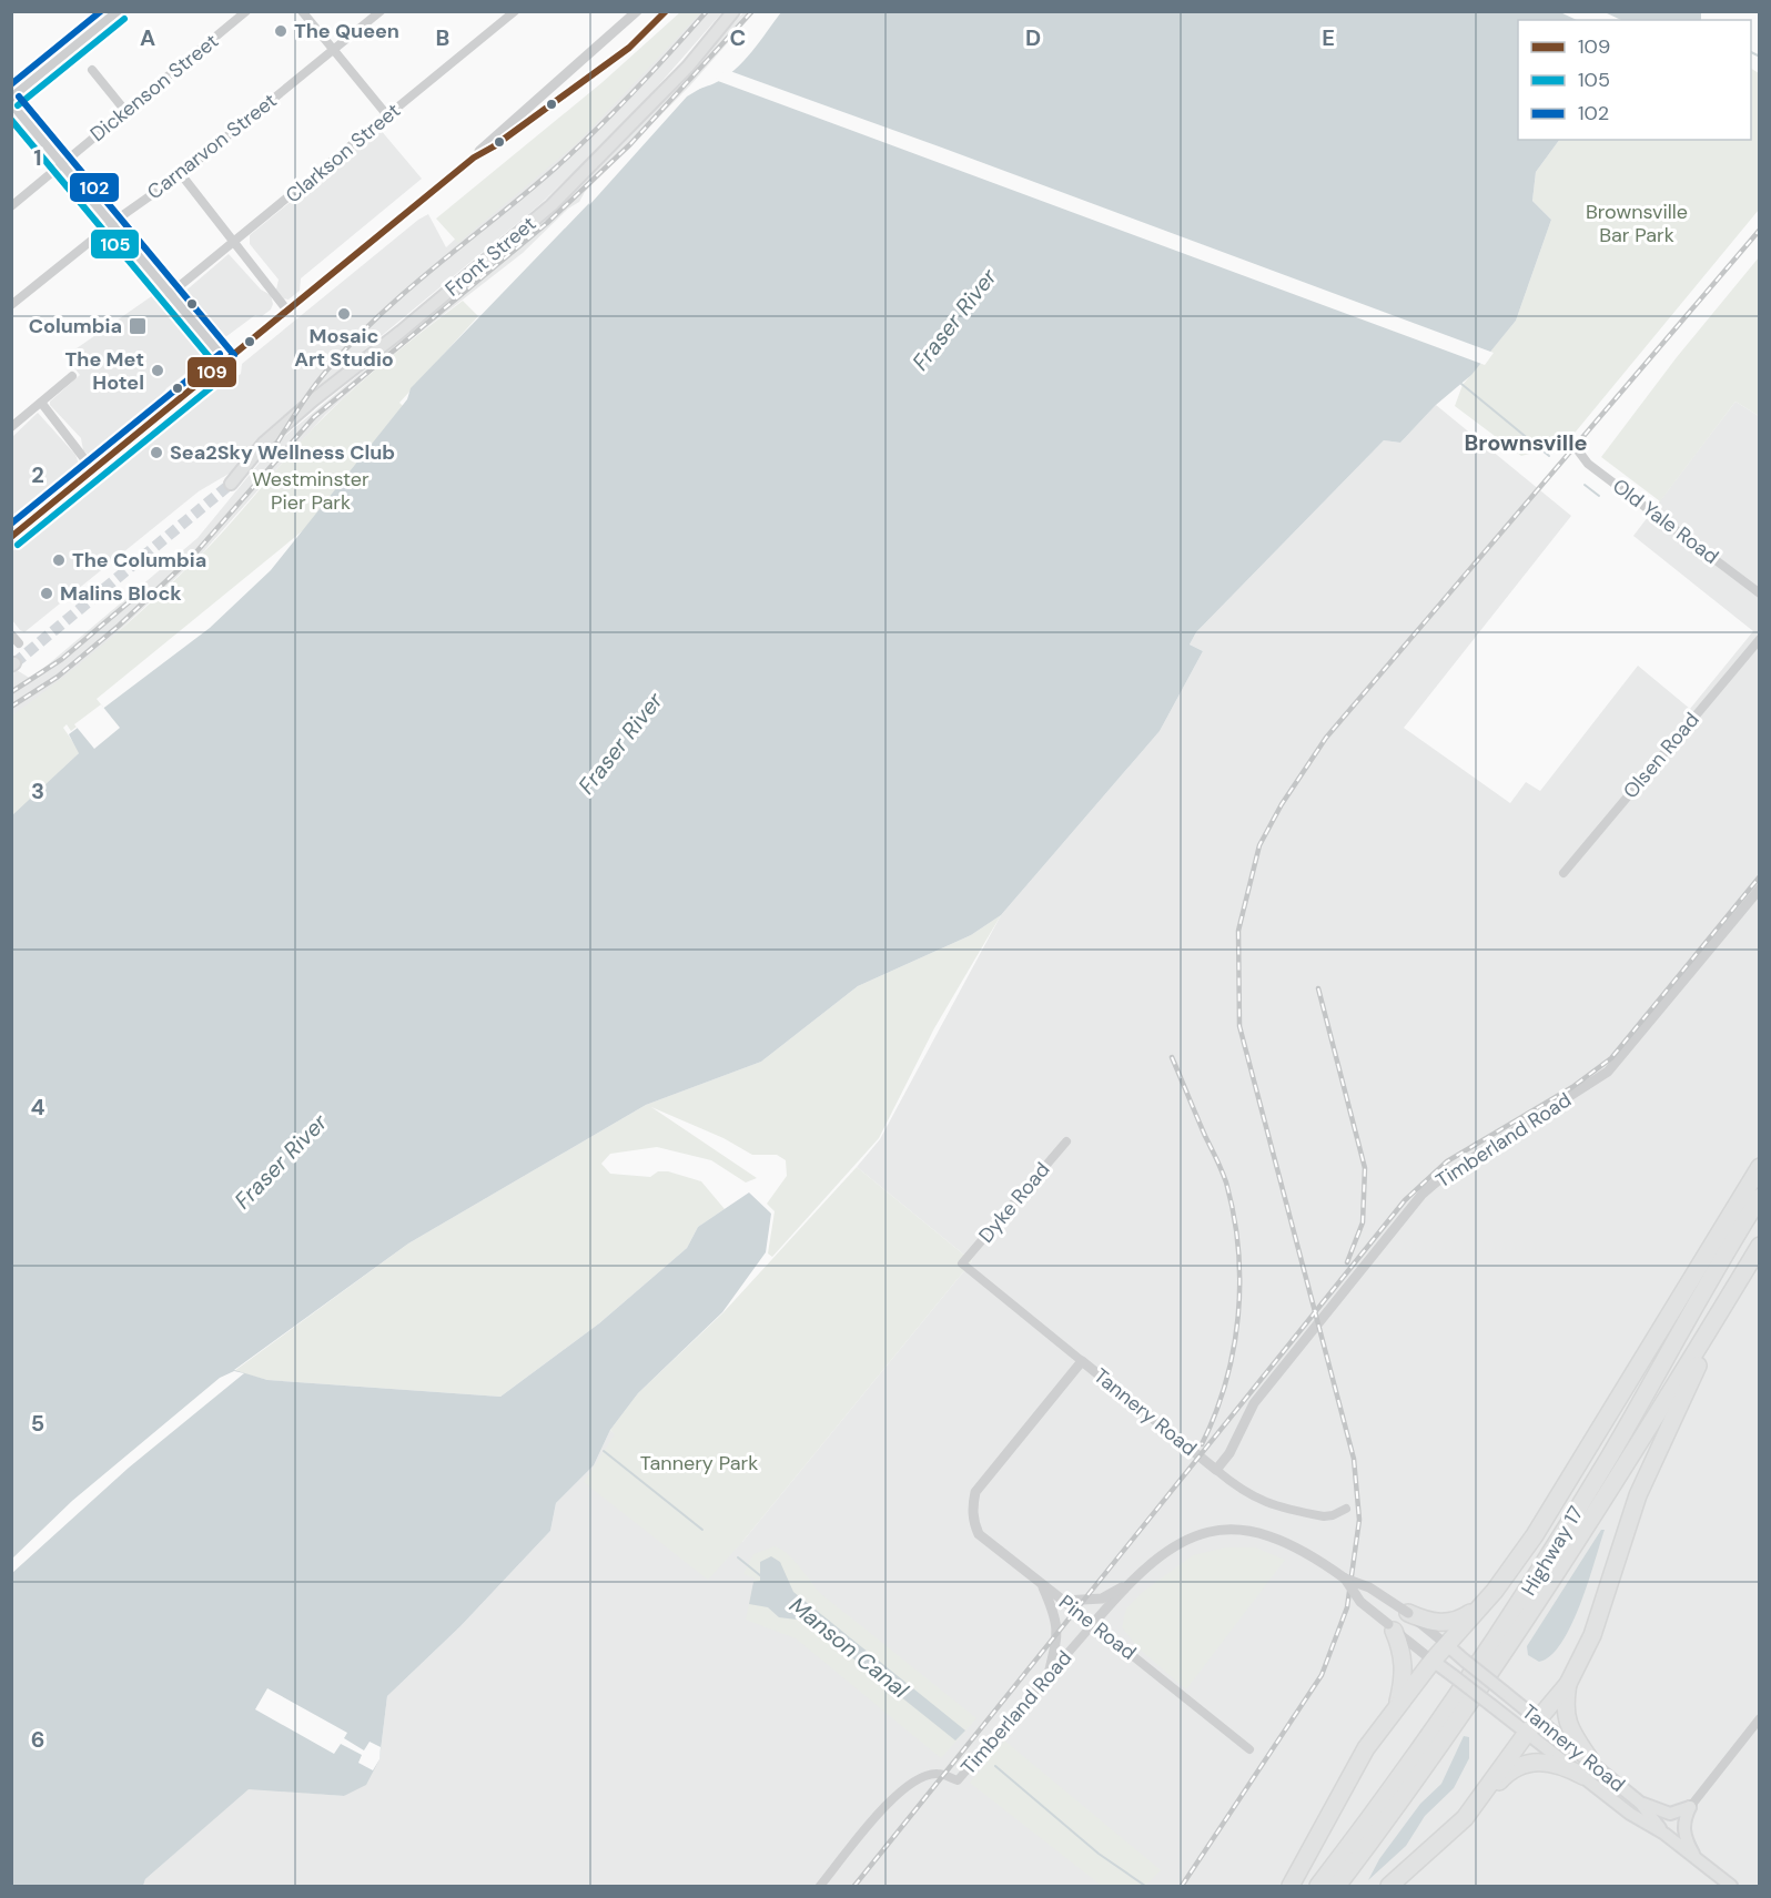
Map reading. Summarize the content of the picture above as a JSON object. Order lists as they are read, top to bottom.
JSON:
{
  "streets": {
    "highway": ["Highway 17"],
    "main road": ["Front Street", "Tannery Road"],
    "street": [
      "Dickenson Street",
      "Carnarvon Street",
      "Clarkson Street",
      "Old Yale Road",
      "Olsen Road",
      "Timberland Road",
      "Dyke Road",
      "Pine Road"
    ]
  },
  "crossings": [
    ["Timberland Road", "Tannery Road"],
    ["Timberland Road", "Pine Road"],
    ["Dyke Road", "Tannery Road"],
    ["Tannery Road", "Pine Road"]
  ],
  "districts": ["Brownsville"],
  "water": ["Fraser River", "Manson Canal"],
  "parks": ["Brownsville Bar Park", "Westminster Pier Park", "Tannery Park"],
  "places": {
    "other": [
      "The Queen",
      "Mosaic Art Studio",
      "The Met Hotel",
      "Sea2Sky Wellness Club",
      "The Columbia",
      "Malins Block"
    ],
    "transit": ["Columbia"]
  },
  "lines": ["transit line 109", "transit line 102", "transit line 105"],
  "legend": ["109", "105", "102"],
  "grid": {
    "columns": [
      "A",
      "B",
      "C",
      "D",
      "E"
    ],
    "rows": [
      "1",
      "2",
      "3",
      "4",
      "5",
      "6"
    ]
  }
}
